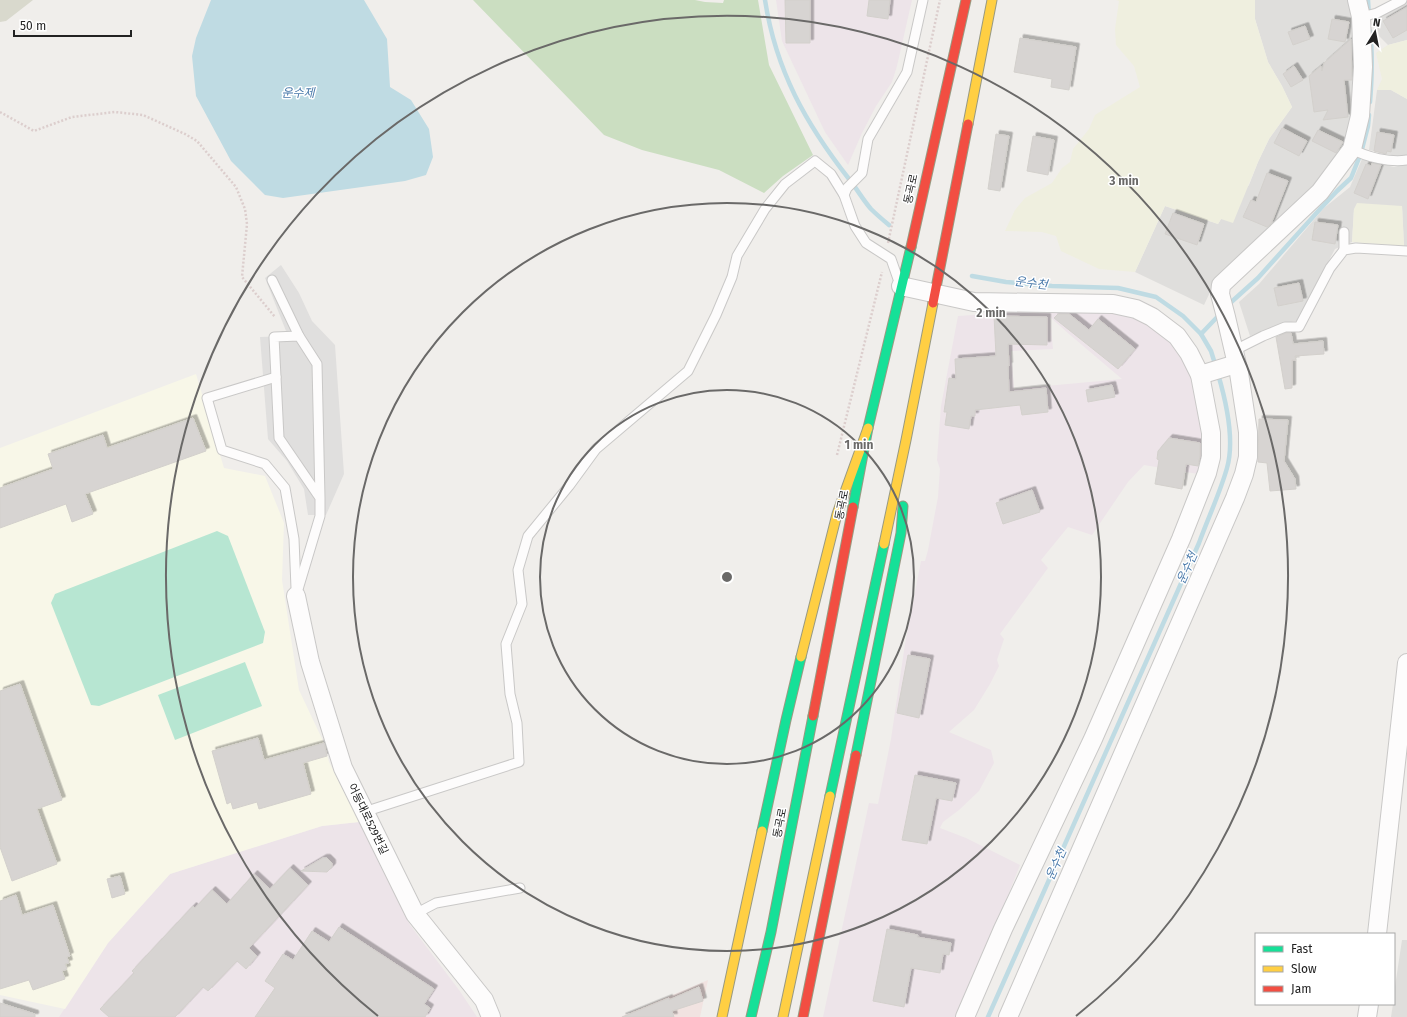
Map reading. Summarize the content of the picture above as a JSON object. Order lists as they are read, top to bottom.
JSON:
{
  "streets": {
    "main road": ["동곡로"],
    "street": ["어등대로529번길"]
  },
  "water": ["운수제", "운수천"],
  "legend": ["Fast", "Slow", "Jam"],
  "scale_bar": "50 m",
  "north": "top",
  "rings": ["3 min", "2 min", "1 min"]
}
